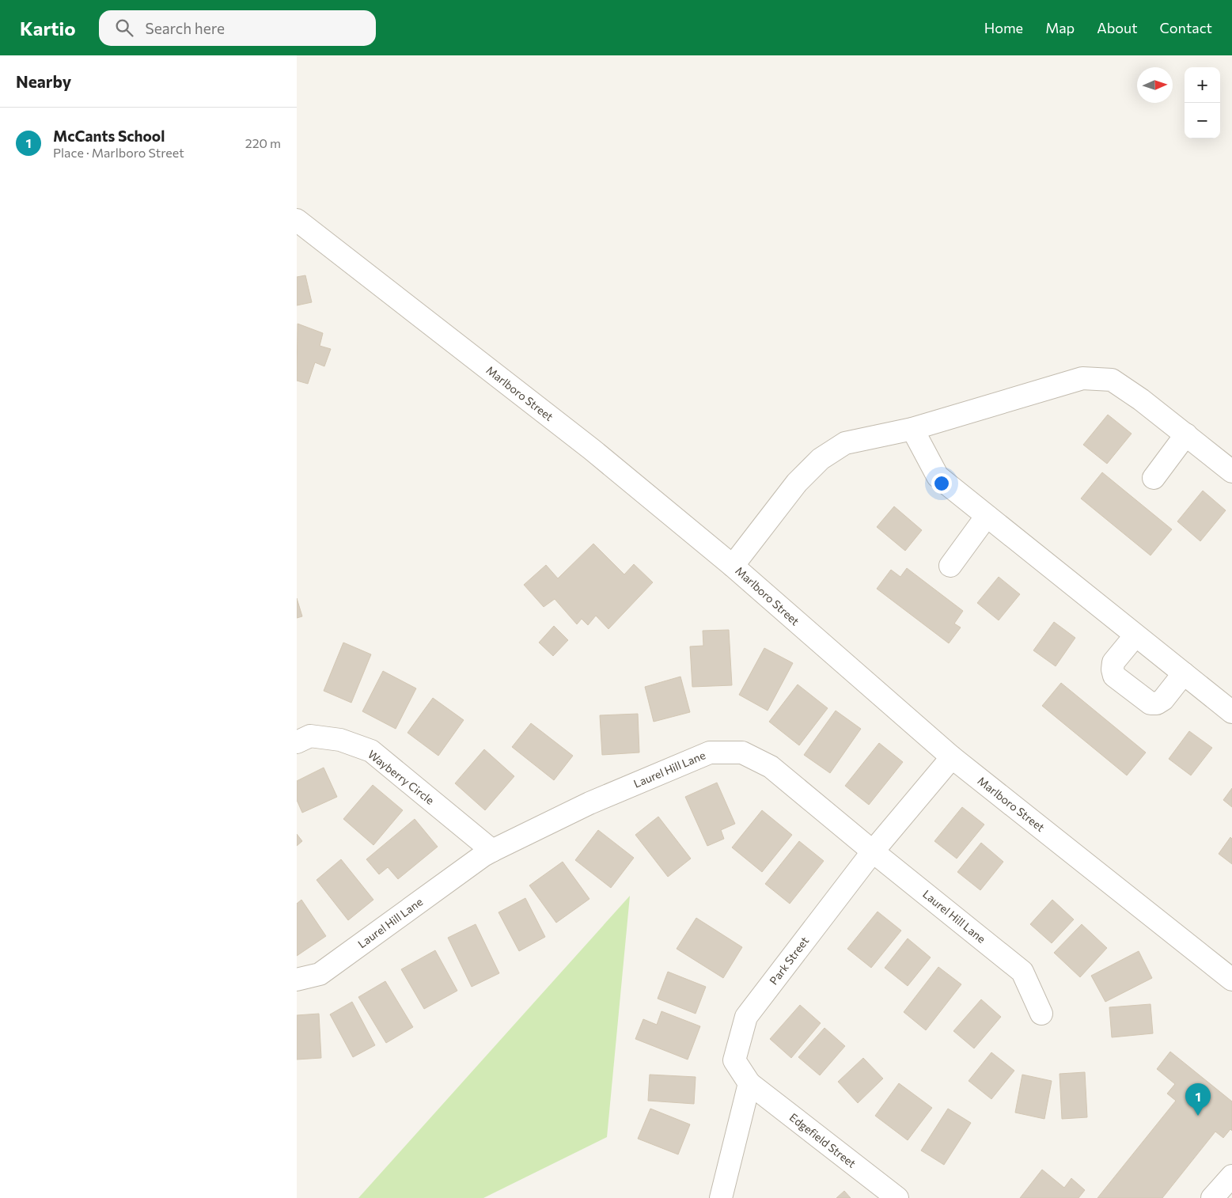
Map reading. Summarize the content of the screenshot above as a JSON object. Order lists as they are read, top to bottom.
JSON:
{
  "streets": {
    "street": [
      "Marlboro Street",
      "Laurel Hill Lane",
      "Wayberry Circle",
      "Park Street",
      "Edgefield Street"
    ]
  },
  "crossings": [
    ["Marlboro Street", "Park Street"],
    ["Laurel Hill Lane", "Wayberry Circle"],
    ["Laurel Hill Lane", "Park Street"],
    ["Park Street", "Edgefield Street"]
  ],
  "north": "right",
  "page": {
    "header": "Kartio",
    "search": "Search here",
    "nav": [
      "Home",
      "Map",
      "About",
      "Contact"
    ],
    "heading": "Nearby",
    "map_buttons": ["+", "−"],
    "list": [
      {
        "mark": "1",
        "name": "McCants School",
        "note": "Place · Marlboro Street",
        "value": "220 m"
      }
    ],
    "pins": "1"
  }
}
